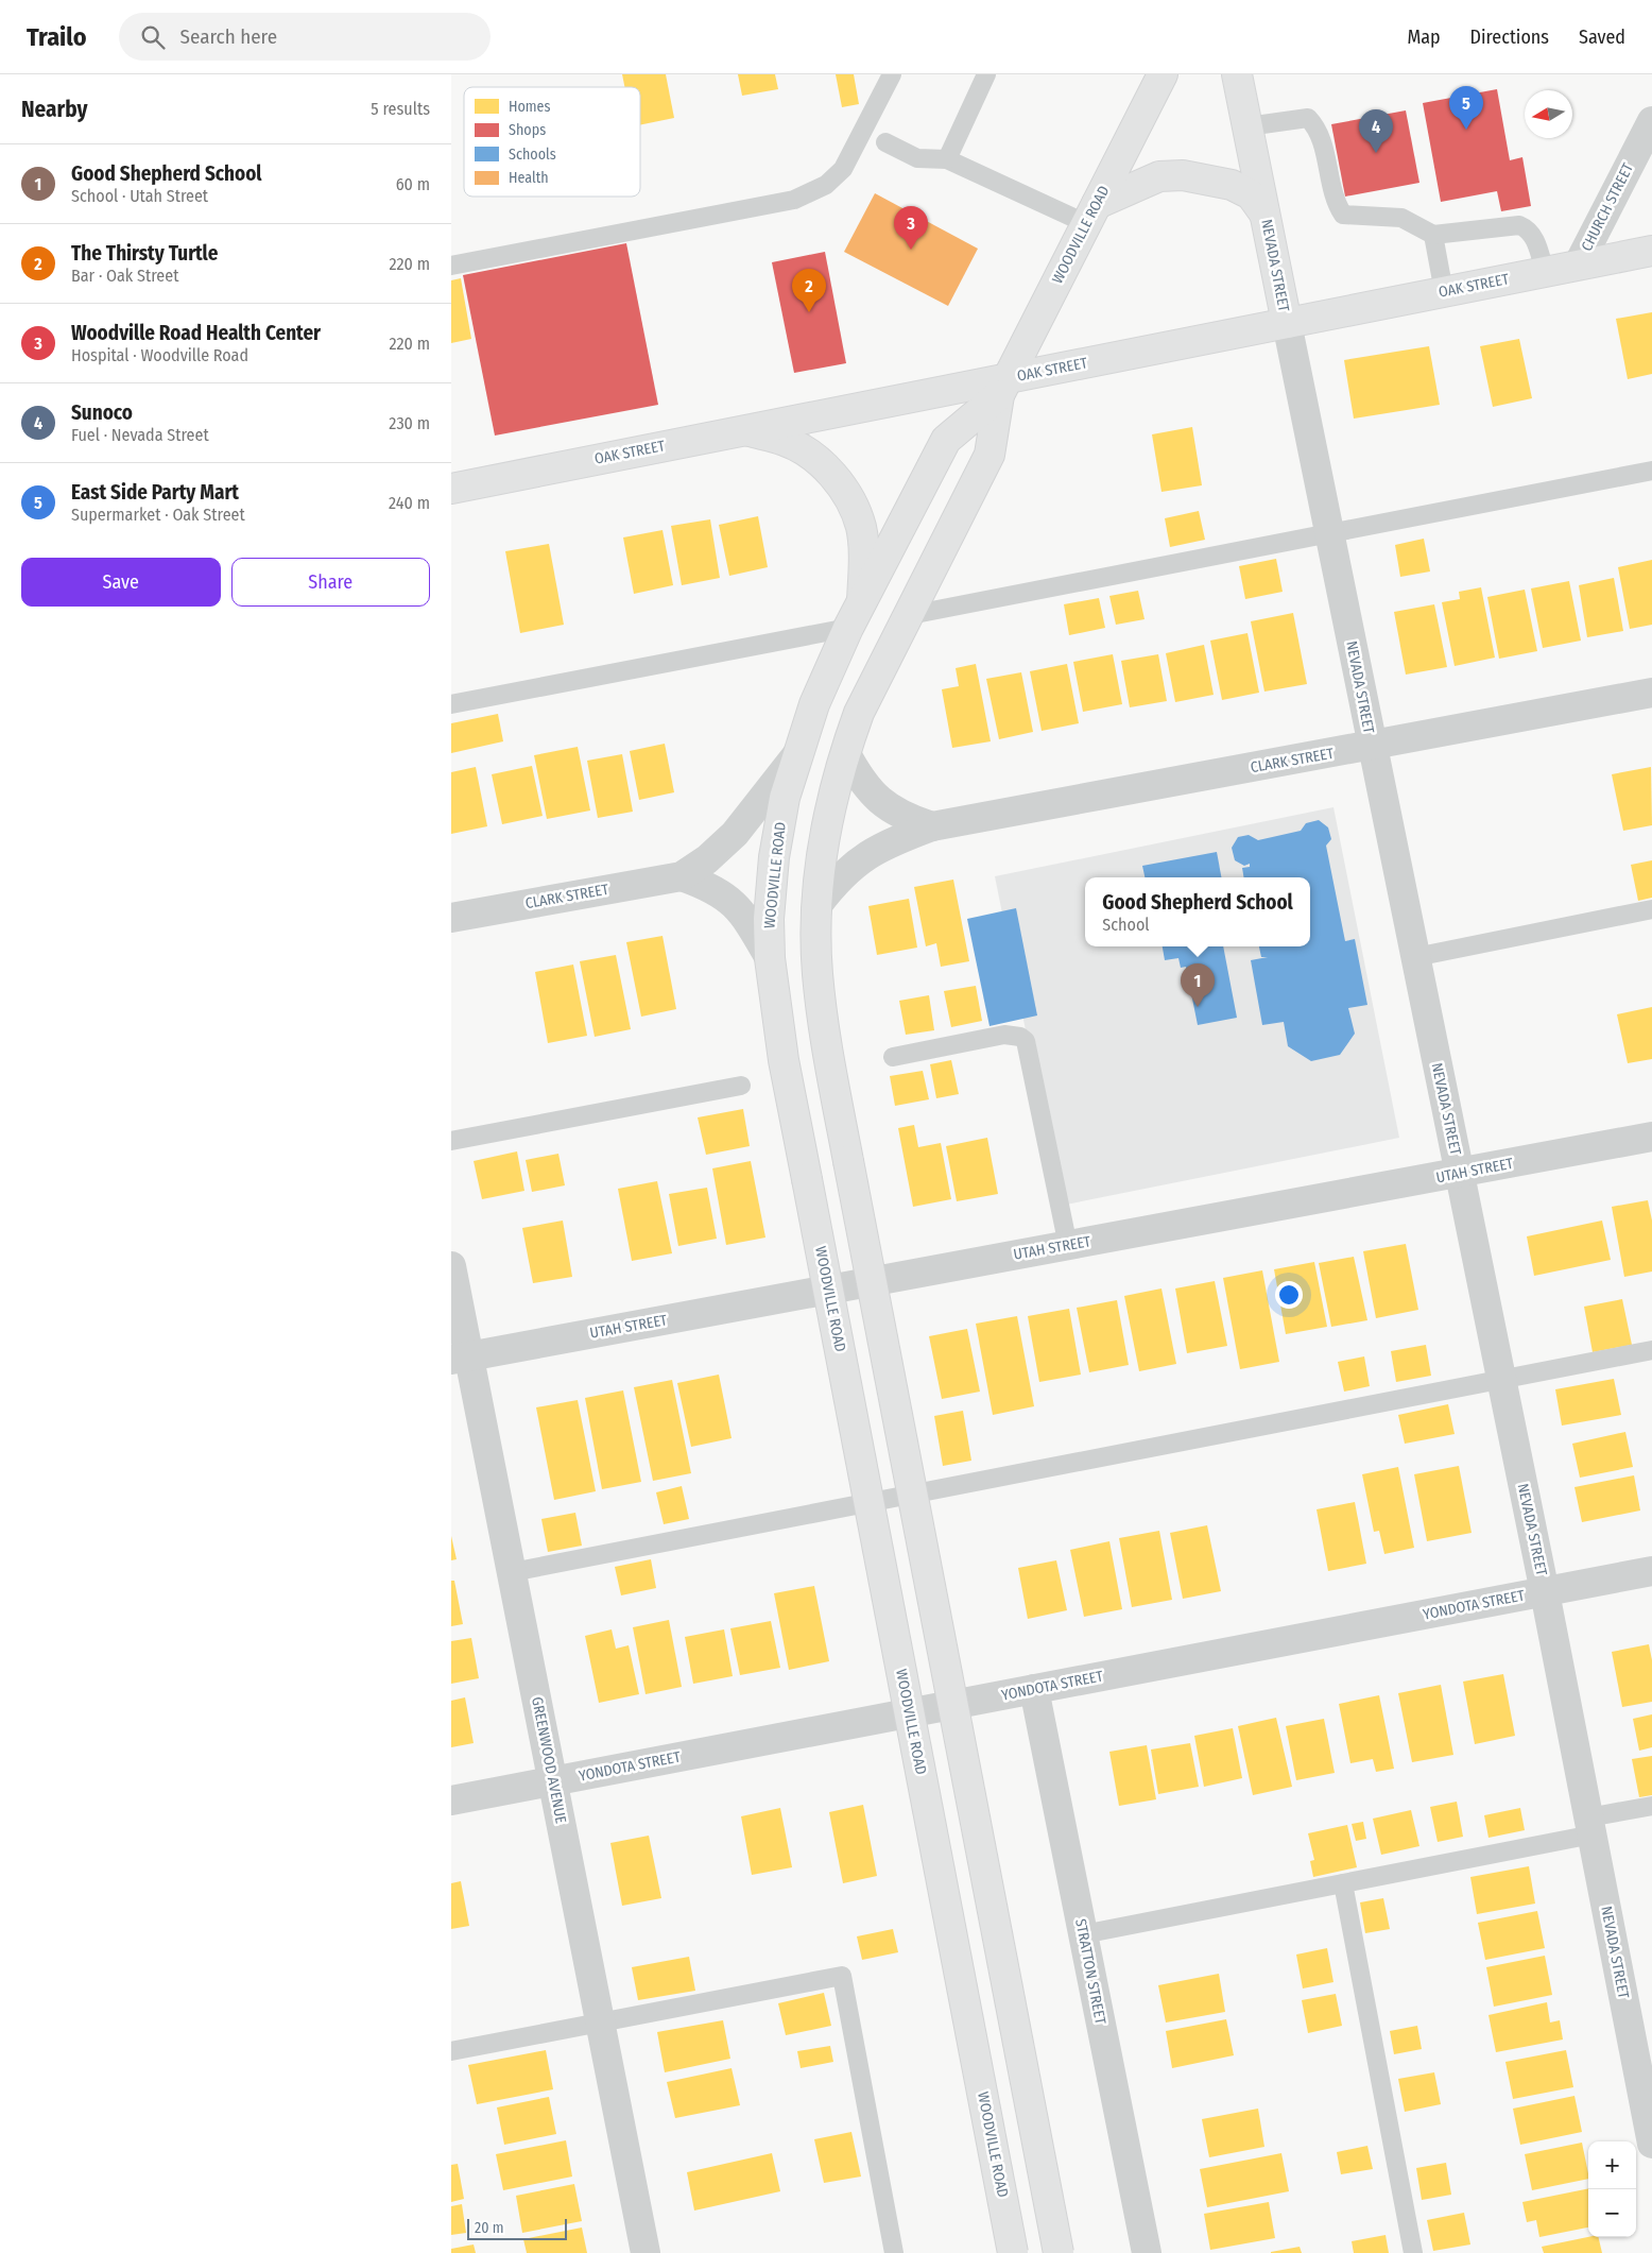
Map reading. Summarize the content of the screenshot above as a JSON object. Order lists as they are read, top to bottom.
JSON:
{
  "streets": {
    "main road": ["WOODVILLE ROAD", "NEVADA STREET", "OAK STREET"],
    "street": [
      "CHURCH STREET",
      "CLARK STREET",
      "UTAH STREET",
      "YONDOTA STREET",
      "GREENWOOD AVENUE",
      "STRATTON STREET"
    ]
  },
  "crossings": [
    ["CHURCH STREET", "OAK STREET"],
    ["WOODVILLE ROAD", "OAK STREET"],
    ["WOODVILLE ROAD", "CLARK STREET"],
    ["NEVADA STREET", "OAK STREET"],
    ["NEVADA STREET", "CLARK STREET"],
    ["NEVADA STREET", "UTAH STREET"],
    ["NEVADA STREET", "YONDOTA STREET"],
    ["UTAH STREET", "GREENWOOD AVENUE"],
    ["YONDOTA STREET", "GREENWOOD AVENUE"],
    ["YONDOTA STREET", "STRATTON STREET"]
  ],
  "legend": [
    "Homes",
    "Shops",
    "Schools",
    "Health"
  ],
  "scale_bar": "20 m",
  "north": "left",
  "page": {
    "header": "Trailo",
    "search": "Search here",
    "nav": ["Map", "Directions", "Saved"],
    "heading": ["Nearby", "5 results"],
    "pins": [
      "5",
      "4",
      "3",
      "2",
      "1"
    ],
    "list": [
      {
        "mark": "1",
        "name": "Good Shepherd School",
        "note": "School · Utah Street",
        "value": "60 m"
      },
      {
        "mark": "2",
        "name": "The Thirsty Turtle",
        "note": "Bar · Oak Street",
        "value": "220 m"
      },
      {
        "mark": "3",
        "name": "Woodville Road Health Center",
        "note": "Hospital · Woodville Road",
        "value": "220 m"
      },
      {
        "mark": "4",
        "name": "Sunoco",
        "note": "Fuel · Nevada Street",
        "value": "230 m"
      },
      {
        "mark": "5",
        "name": "East Side Party Mart",
        "note": "Supermarket · Oak Street",
        "value": "240 m"
      }
    ],
    "buttons": ["Save", "Share"],
    "popup": ["Good Shepherd School", "School"],
    "map_buttons": ["+", "−"],
    "scale": "20 m"
  }
}
